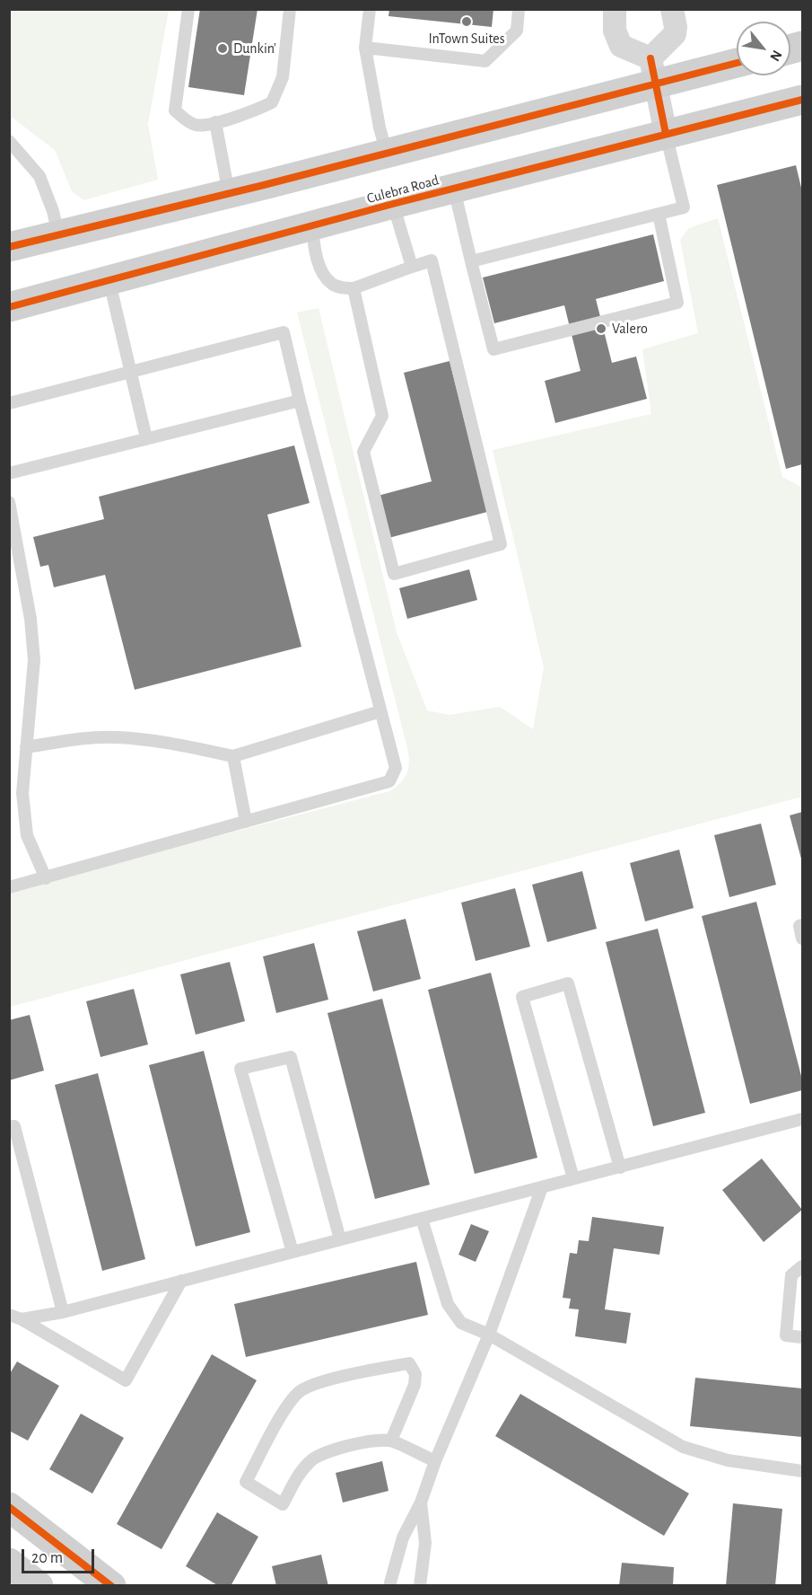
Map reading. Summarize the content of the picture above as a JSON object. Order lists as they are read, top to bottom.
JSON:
{
  "streets": {
    "main road": ["Culebra Road"]
  },
  "places": ["InTown Suites", "Dunkin'", "Valero"],
  "scale_bar": "20 m",
  "north": "bottom right"
}
